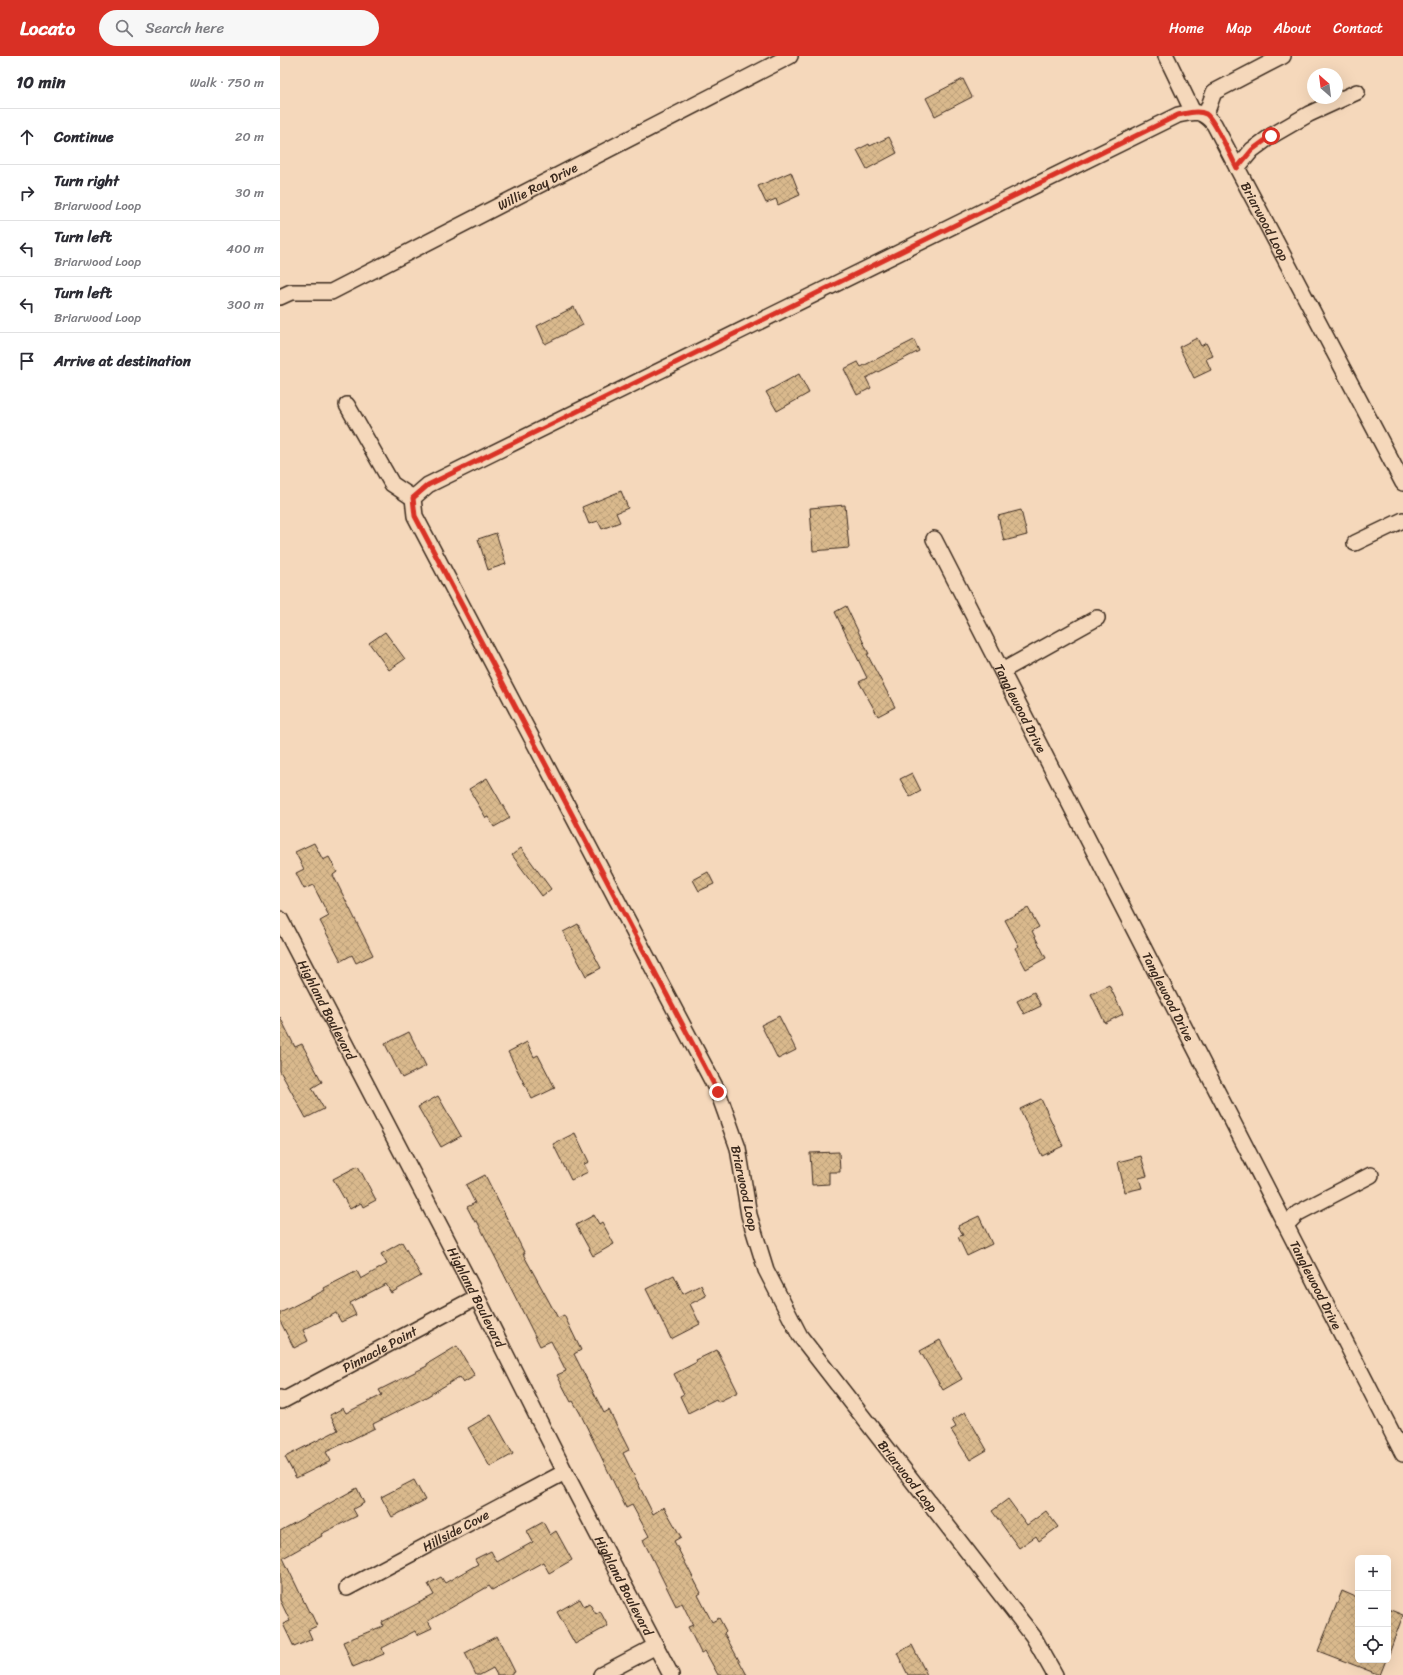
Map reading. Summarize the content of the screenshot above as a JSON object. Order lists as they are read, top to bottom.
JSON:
{
  "streets": {
    "street": [
      "Willie Ray Drive",
      "Briarwood Loop",
      "Tanglewood Drive",
      "Highland Boulevard",
      "Pinnacle Point",
      "Hillside Cove"
    ]
  },
  "crossings": [
    ["Highland Boulevard", "Pinnacle Point"],
    ["Highland Boulevard", "Hillside Cove"]
  ],
  "north": "top left",
  "page": {
    "header": "Locato",
    "search": "Search here",
    "nav": [
      "Home",
      "Map",
      "About",
      "Contact"
    ],
    "heading": ["10 min", "Walk · 750 m"],
    "list": [
      ["Continue", "20 m"],
      ["Turn right", "Briarwood Loop", "30 m"],
      ["Turn left", "Briarwood Loop", "400 m"],
      ["Turn left", "Briarwood Loop", "300 m"],
      "Arrive at destination"
    ],
    "map_buttons": ["+", "−"]
  }
}
